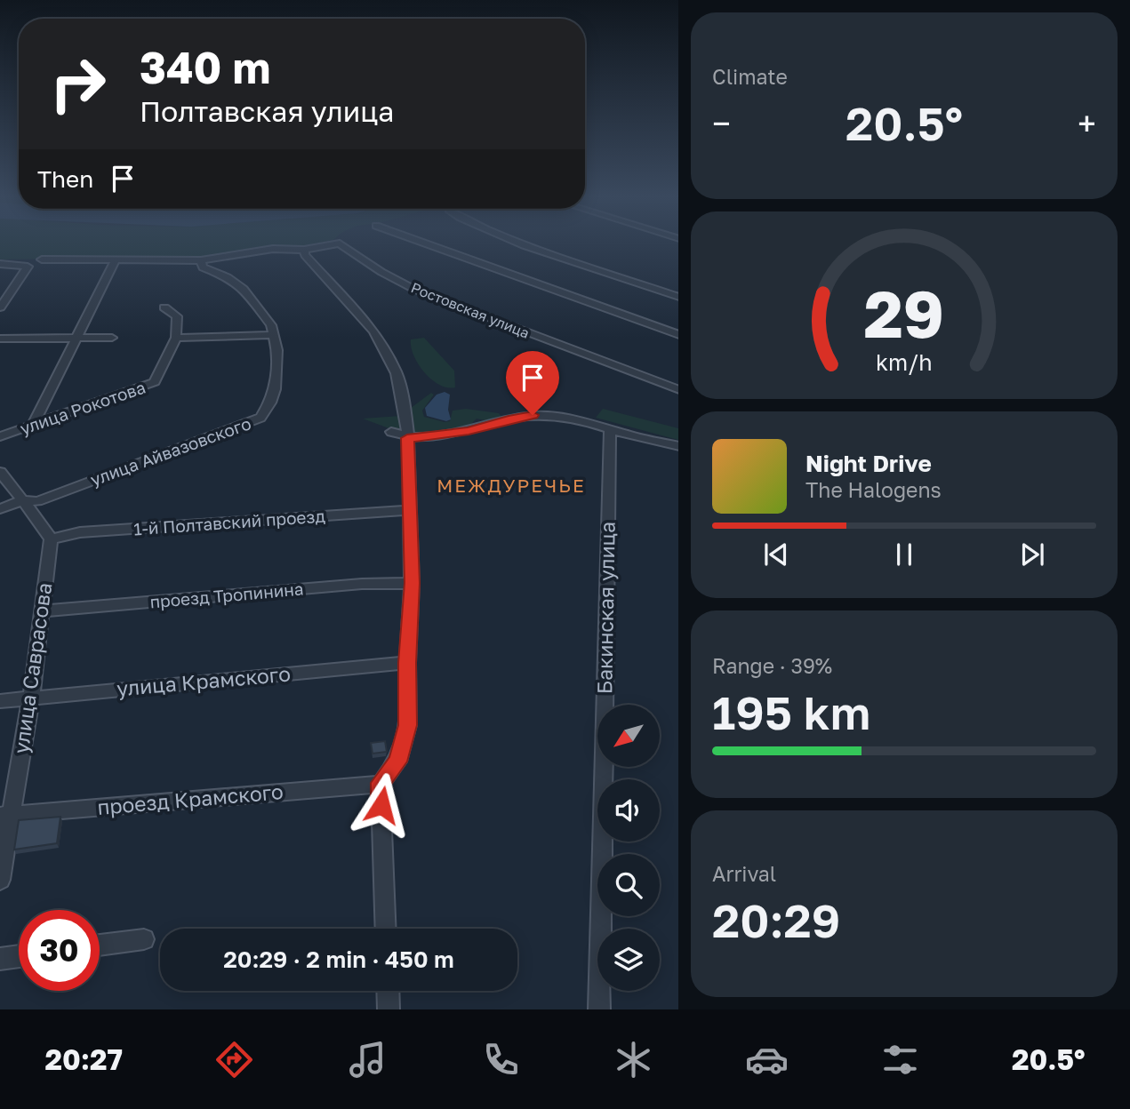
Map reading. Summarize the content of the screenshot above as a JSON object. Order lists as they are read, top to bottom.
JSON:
{
  "streets": {
    "street": [
      "Ростовская улица",
      "улица Рокотова",
      "улица Айвазовского",
      "1-й Полтавский проезд",
      "проезд Тропинина",
      "Бакинская улица",
      "улица Саврасова",
      "улица Крамского",
      "проезд Крамского"
    ]
  },
  "crossings": [
    ["1-й Полтавский проезд", "улица Саврасова"],
    ["проезд Тропинина", "улица Саврасова"],
    ["улица Саврасова", "улица Крамского"],
    ["улица Саврасова", "проезд Крамского"]
  ],
  "districts": ["МЕЖДУРЕЧЬЕ"],
  "north": "bottom left",
  "page": {
    "tile": [
      "Climate",
      ["Range · 39%", "195 km"],
      ["Arrival", "20:29"]
    ],
    "turn": ["340 m", "Полтавская улица"],
    "heat": ["−", "20.5°", "+"],
    "then": "Then",
    "song": ["Night Drive", "The Halogens"],
    "limit": "30",
    "trip": "20:29 · 2 min · 450 m",
    "tabs": ["20:27", "20.5°"],
    "gauge": ["29", "km/h"]
  }
}
